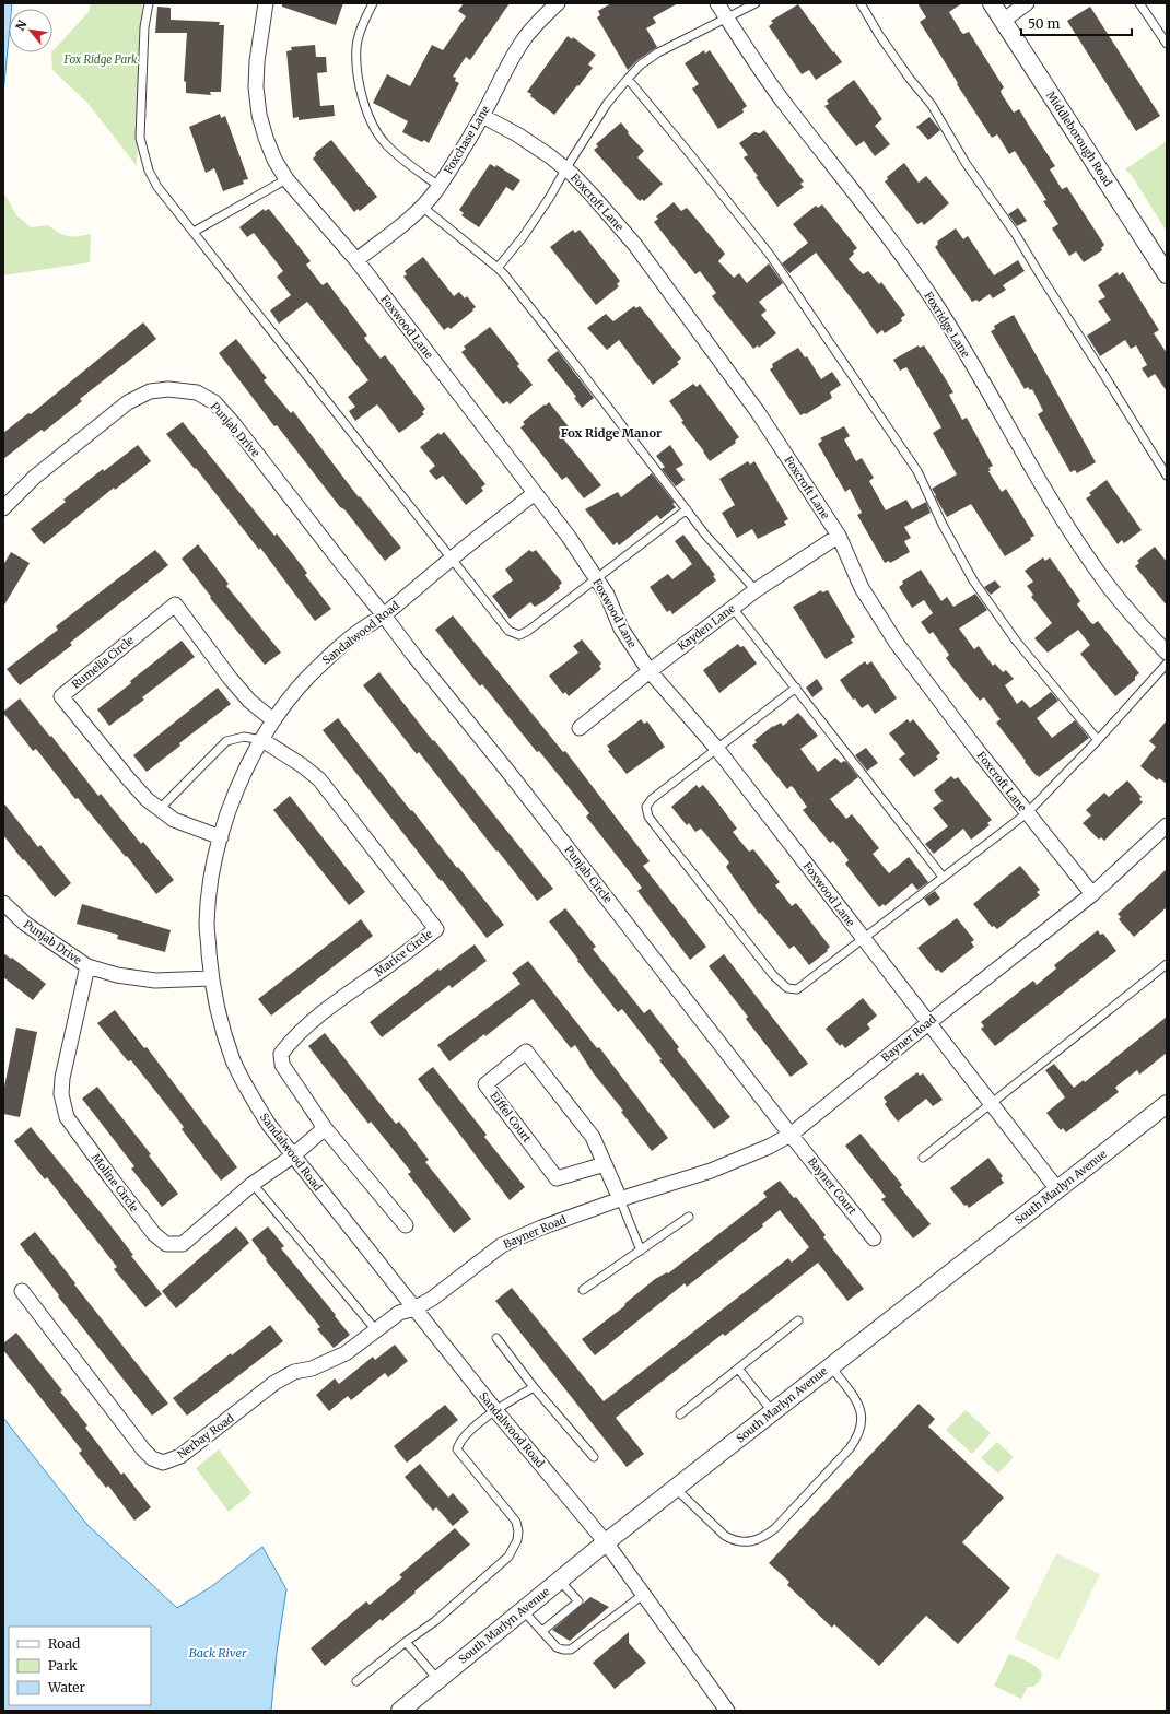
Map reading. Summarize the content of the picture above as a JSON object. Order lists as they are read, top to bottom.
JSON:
{
  "streets": {
    "street": [
      "Middleborough Road",
      "Foxchase Lane",
      "Foxcroft Lane",
      "Foxridge Lane",
      "Foxwood Lane",
      "Punjab Drive",
      "Kayden Lane",
      "Sandalwood Road",
      "Rumelia Circle",
      "Punjab Circle",
      "Marice Circle",
      "Bayner Road",
      "Eiffel Court",
      "Moline Circle",
      "Bayner Court",
      "South Marlyn Avenue",
      "Nerbay Road"
    ]
  },
  "crossings": [
    ["Foxchase Lane", "Foxcroft Lane"],
    ["Foxchase Lane", "Foxwood Lane"],
    ["Foxcroft Lane", "Kayden Lane"],
    ["Foxcroft Lane", "Bayner Road"],
    ["Foxwood Lane", "Kayden Lane"],
    ["Foxwood Lane", "Sandalwood Road"],
    ["Foxwood Lane", "Bayner Road"],
    ["Foxwood Lane", "South Marlyn Avenue"],
    ["Punjab Drive", "Sandalwood Road"],
    ["Punjab Drive", "Punjab Circle"],
    ["Punjab Drive", "Moline Circle"],
    ["Sandalwood Road", "Rumelia Circle"],
    ["Sandalwood Road", "Punjab Circle"],
    ["Sandalwood Road", "Marice Circle"],
    ["Sandalwood Road", "Bayner Road"],
    ["Sandalwood Road", "Moline Circle"],
    ["Sandalwood Road", "South Marlyn Avenue"],
    ["Sandalwood Road", "Nerbay Road"],
    ["Punjab Circle", "Bayner Road"],
    ["Punjab Circle", "Bayner Court"],
    ["Bayner Road", "Eiffel Court"],
    ["Bayner Road", "Bayner Court"],
    ["Bayner Road", "Nerbay Road"]
  ],
  "districts": ["Fox Ridge Manor"],
  "water": ["Back River"],
  "parks": ["Fox Ridge Park"],
  "legend": ["Road", "Park", "Water"],
  "scale_bar": "50 m",
  "north": "top left"
}
